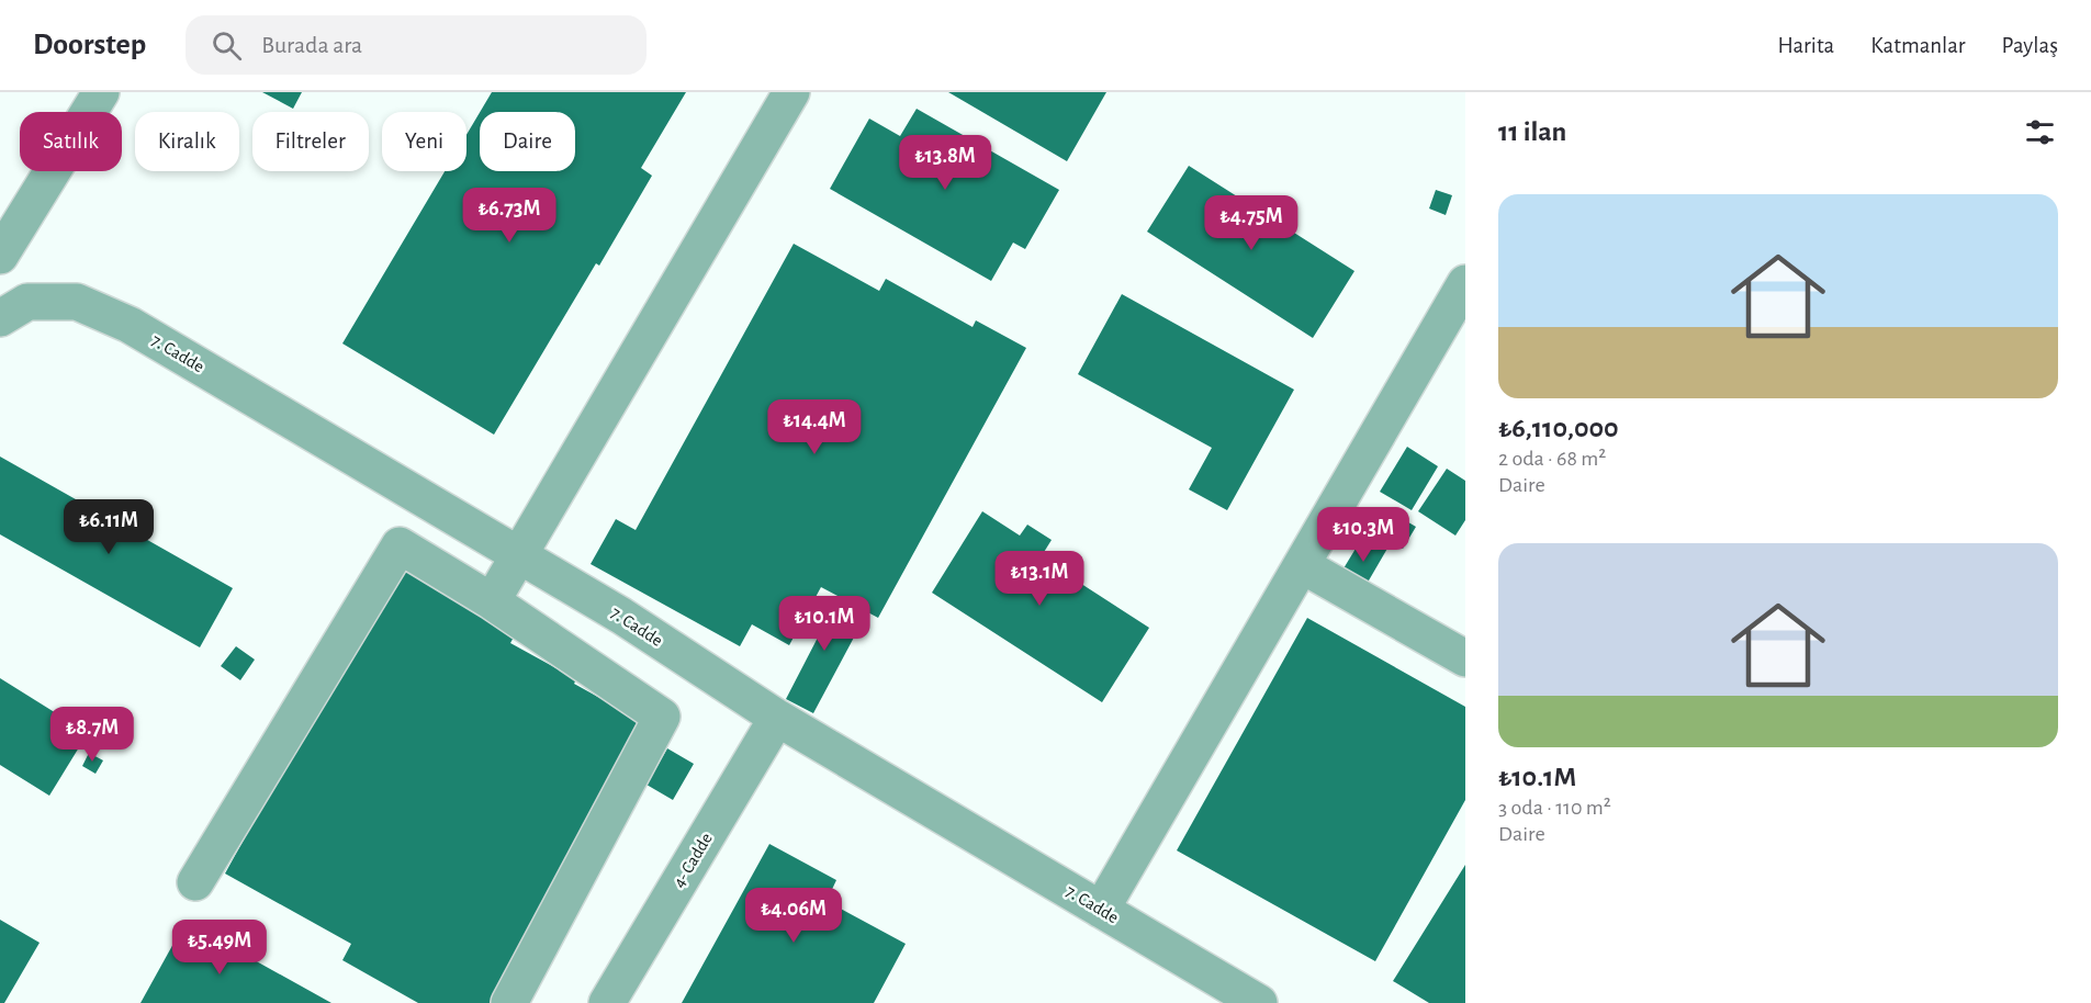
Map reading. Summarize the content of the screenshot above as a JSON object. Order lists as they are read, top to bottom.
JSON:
{
  "streets": {
    "lane": ["7. Cadde", "4- Cadde"]
  },
  "crossings": [
    ["7. Cadde", "4- Cadde"]
  ],
  "page": {
    "header": "Doorstep",
    "search": "Burada ara",
    "nav": ["Harita", "Katmanlar", "Paylaş"],
    "heading": "11 ilan",
    "chip": [
      "Satılık",
      "Kiralık",
      "Filtreler",
      "Yeni",
      "Daire"
    ],
    "price": [
      "₺13.8M",
      "₺6.73M",
      "₺4.75M",
      "₺14.4M",
      "₺6.11M",
      "₺10.3M",
      "₺13.1M",
      "₺10.1M",
      "₺8.7M",
      "₺4.06M",
      "₺5.49M"
    ],
    "list": [
      {
        "name": "₺6,110,000",
        "note": "2 oda · 68 m² · Daire"
      },
      {
        "name": "₺10.1M",
        "note": "3 oda · 110 m² · Daire"
      }
    ]
  }
}
